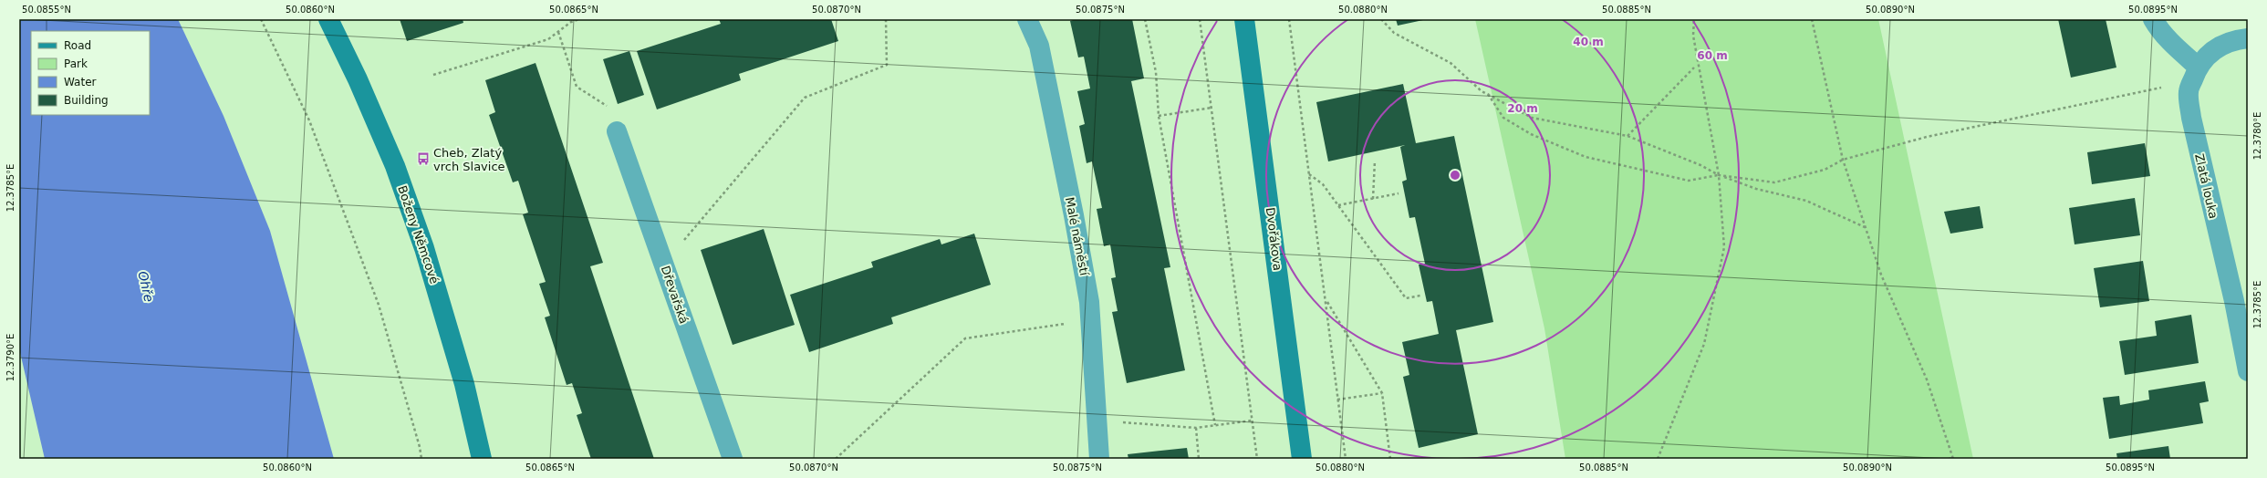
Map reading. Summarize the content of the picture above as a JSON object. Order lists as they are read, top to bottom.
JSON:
{
  "streets": {
    "street": [
      "Zlatá louka",
      "Boženy Němcové",
      "Malé náměstí",
      "Dvořákova",
      "Dřevařská"
    ]
  },
  "water": ["Ohře"],
  "places": {
    "bus stop": ["Cheb, Zlatý vrch Slavice"]
  },
  "legend": [
    "Road",
    "Park",
    "Water",
    "Building"
  ],
  "coordinates": [
    "50.0855°N",
    "50.0860°N",
    "50.0865°N",
    "50.0870°N",
    "50.0875°N",
    "50.0880°N",
    "50.0885°N",
    "50.0890°N",
    "50.0895°N",
    "12.3780°E",
    "12.3785°E",
    "12.3790°E"
  ],
  "rings": ["40 m", "60 m", "20 m"]
}
